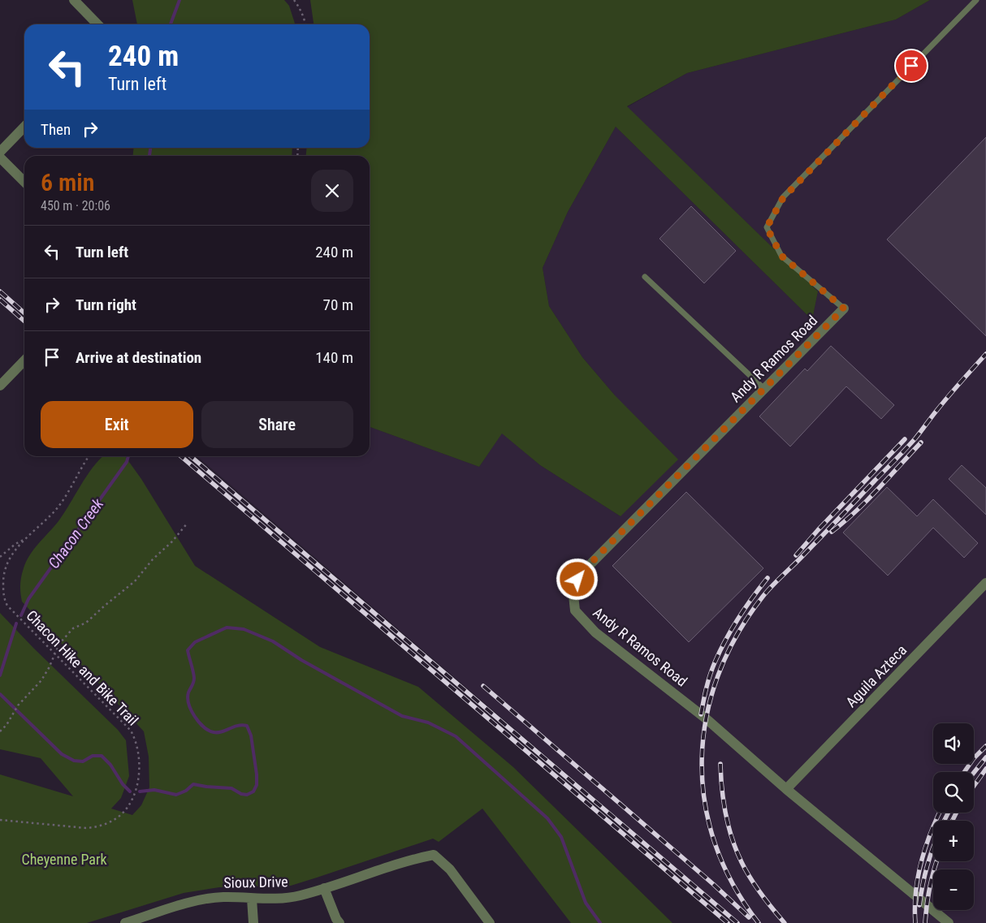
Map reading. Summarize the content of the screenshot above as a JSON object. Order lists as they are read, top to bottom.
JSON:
{
  "streets": {
    "street": ["Andy R Ramos Road", "Aguila Azteca", "Sioux Drive"],
    "path": ["Chacon Hike and Bike Trail"]
  },
  "crossings": [
    ["Andy R Ramos Road", "Aguila Azteca"]
  ],
  "water": ["Chacon Creek"],
  "parks": ["Cheyenne Park"],
  "page": {
    "turn": ["240 m", "Turn left"],
    "then": "Then",
    "heading": ["6 min", "450 m · 20:06"],
    "list": [
      {
        "name": "Turn left",
        "value": "240 m"
      },
      {
        "name": "Turn right",
        "value": "70 m"
      },
      {
        "name": "Arrive at destination",
        "value": "140 m"
      }
    ],
    "buttons": ["Exit", "Share"],
    "map_buttons": ["+", "−"]
  }
}
